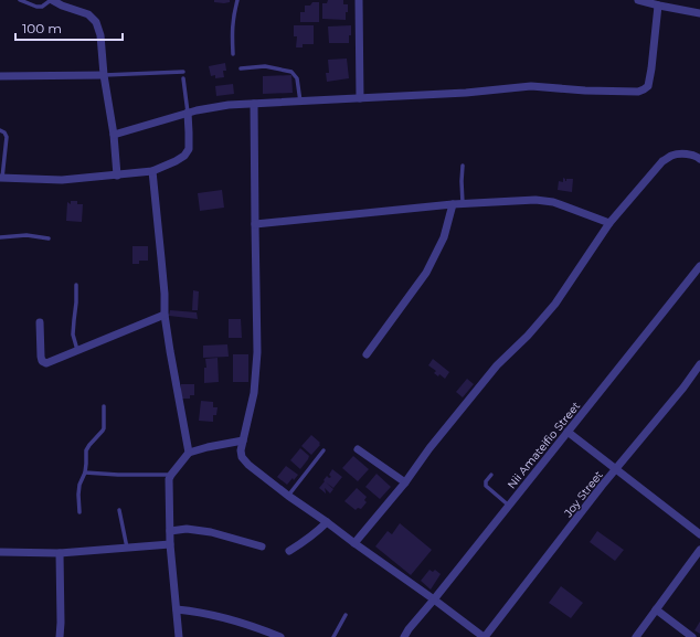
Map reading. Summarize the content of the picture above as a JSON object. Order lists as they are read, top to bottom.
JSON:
{
  "streets": {
    "street": ["Nii Amateifio Street", "Joy Street"]
  },
  "scale_bar": "100 m"
}
